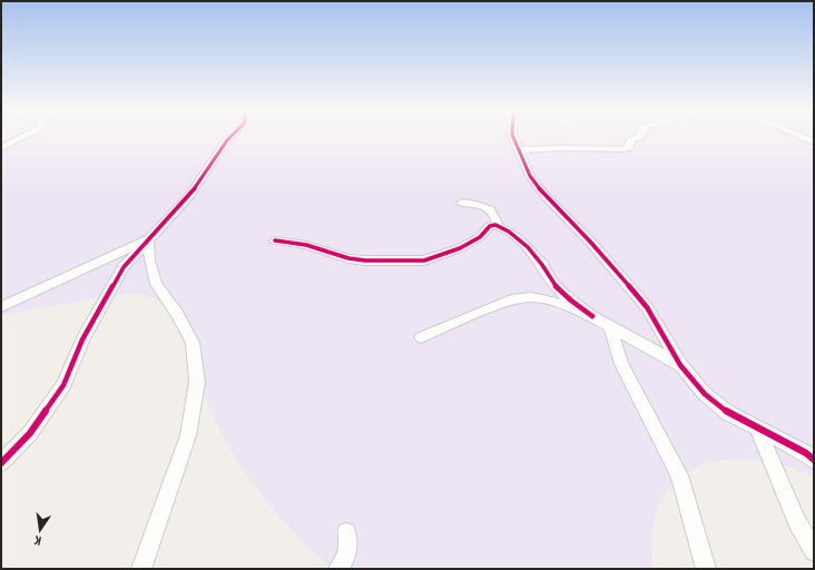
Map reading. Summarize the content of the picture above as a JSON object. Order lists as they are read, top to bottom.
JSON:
{
  "north": "bottom"
}
